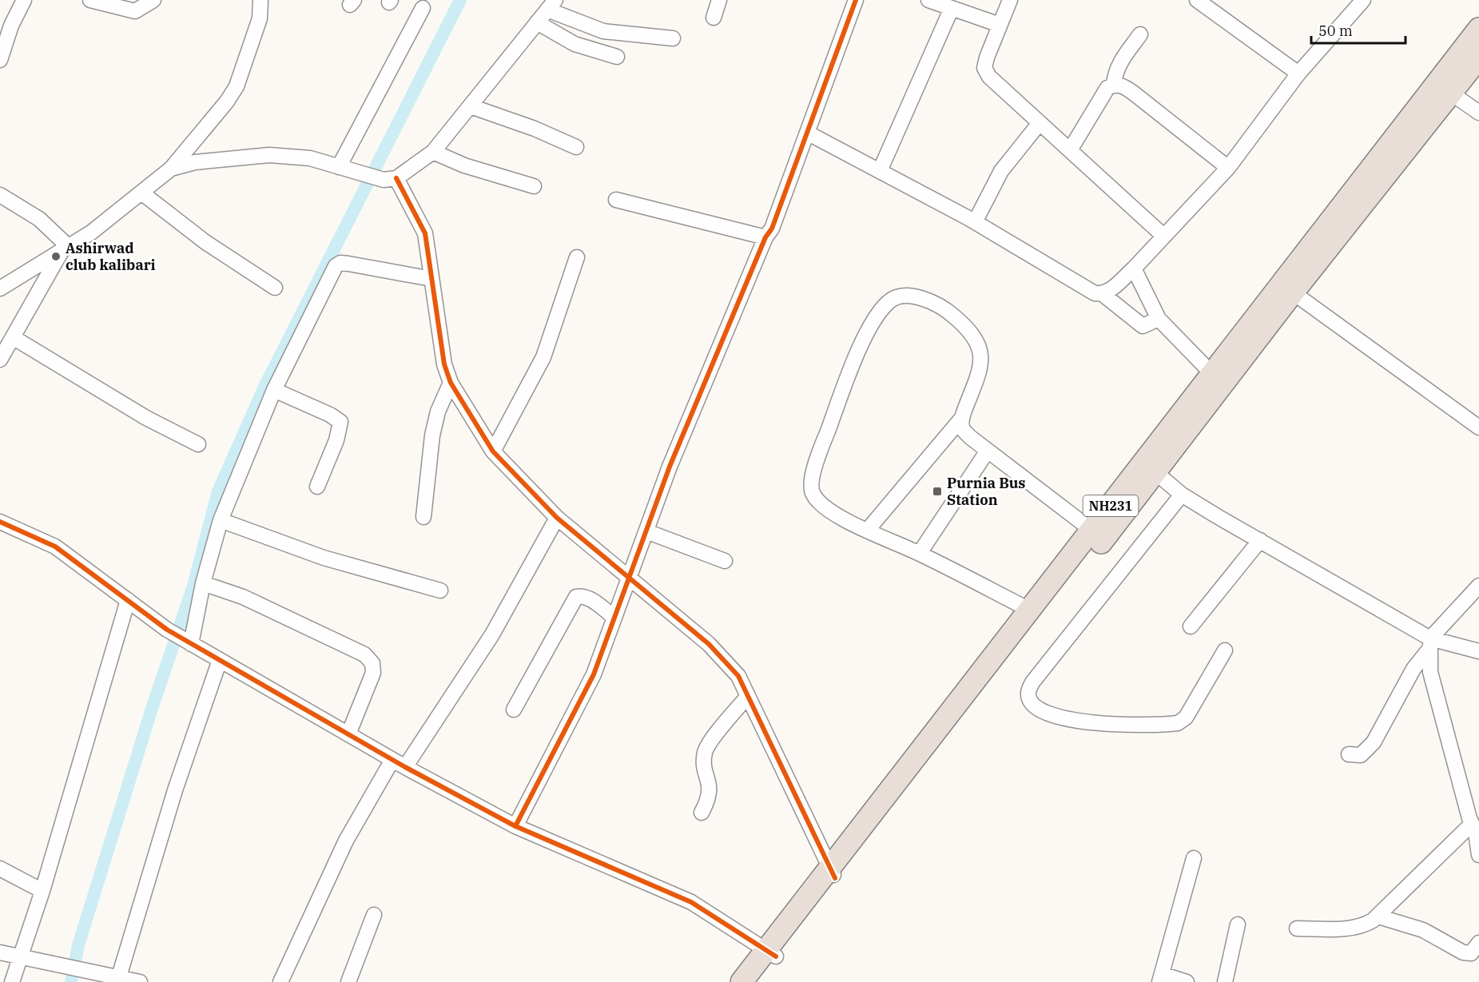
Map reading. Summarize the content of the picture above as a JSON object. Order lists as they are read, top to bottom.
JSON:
{
  "streets": {
    "highway": ["NH231"]
  },
  "places": {
    "other": ["Ashirwad club kalibari"],
    "transit": ["Purnia Bus Station"]
  },
  "scale_bar": "50 m"
}
